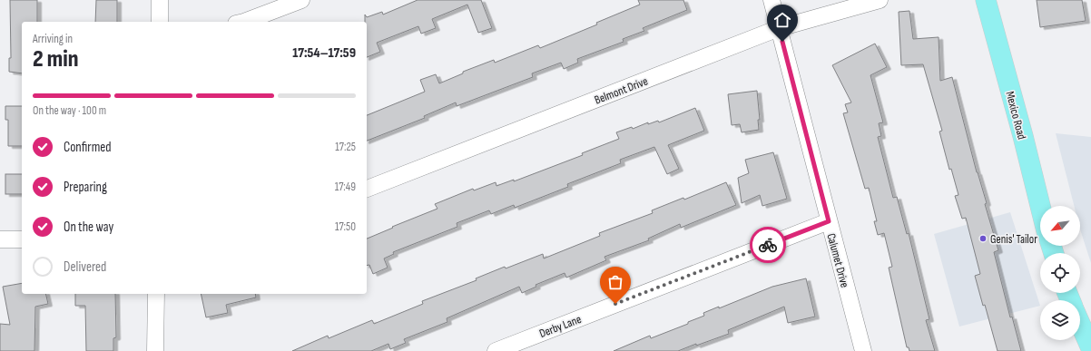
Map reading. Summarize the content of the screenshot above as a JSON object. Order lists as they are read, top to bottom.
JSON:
{
  "streets": {
    "main road": ["Mexico Road"],
    "street": ["Belmont Drive", "Calumet Drive", "Derby Lane"]
  },
  "crossings": [
    ["Belmont Drive", "Calumet Drive"],
    ["Calumet Drive", "Derby Lane"]
  ],
  "places": ["Genis' Tailor"],
  "north": "bottom left",
  "page": {
    "heading": ["2 min", "Arriving in", "17:54–17:59"],
    "bar": "On the way · 100 m",
    "list": [
      ["Confirmed", "17:25"],
      ["Preparing", "17:49"],
      ["On the way", "17:50"],
      "Delivered"
    ]
  }
}
